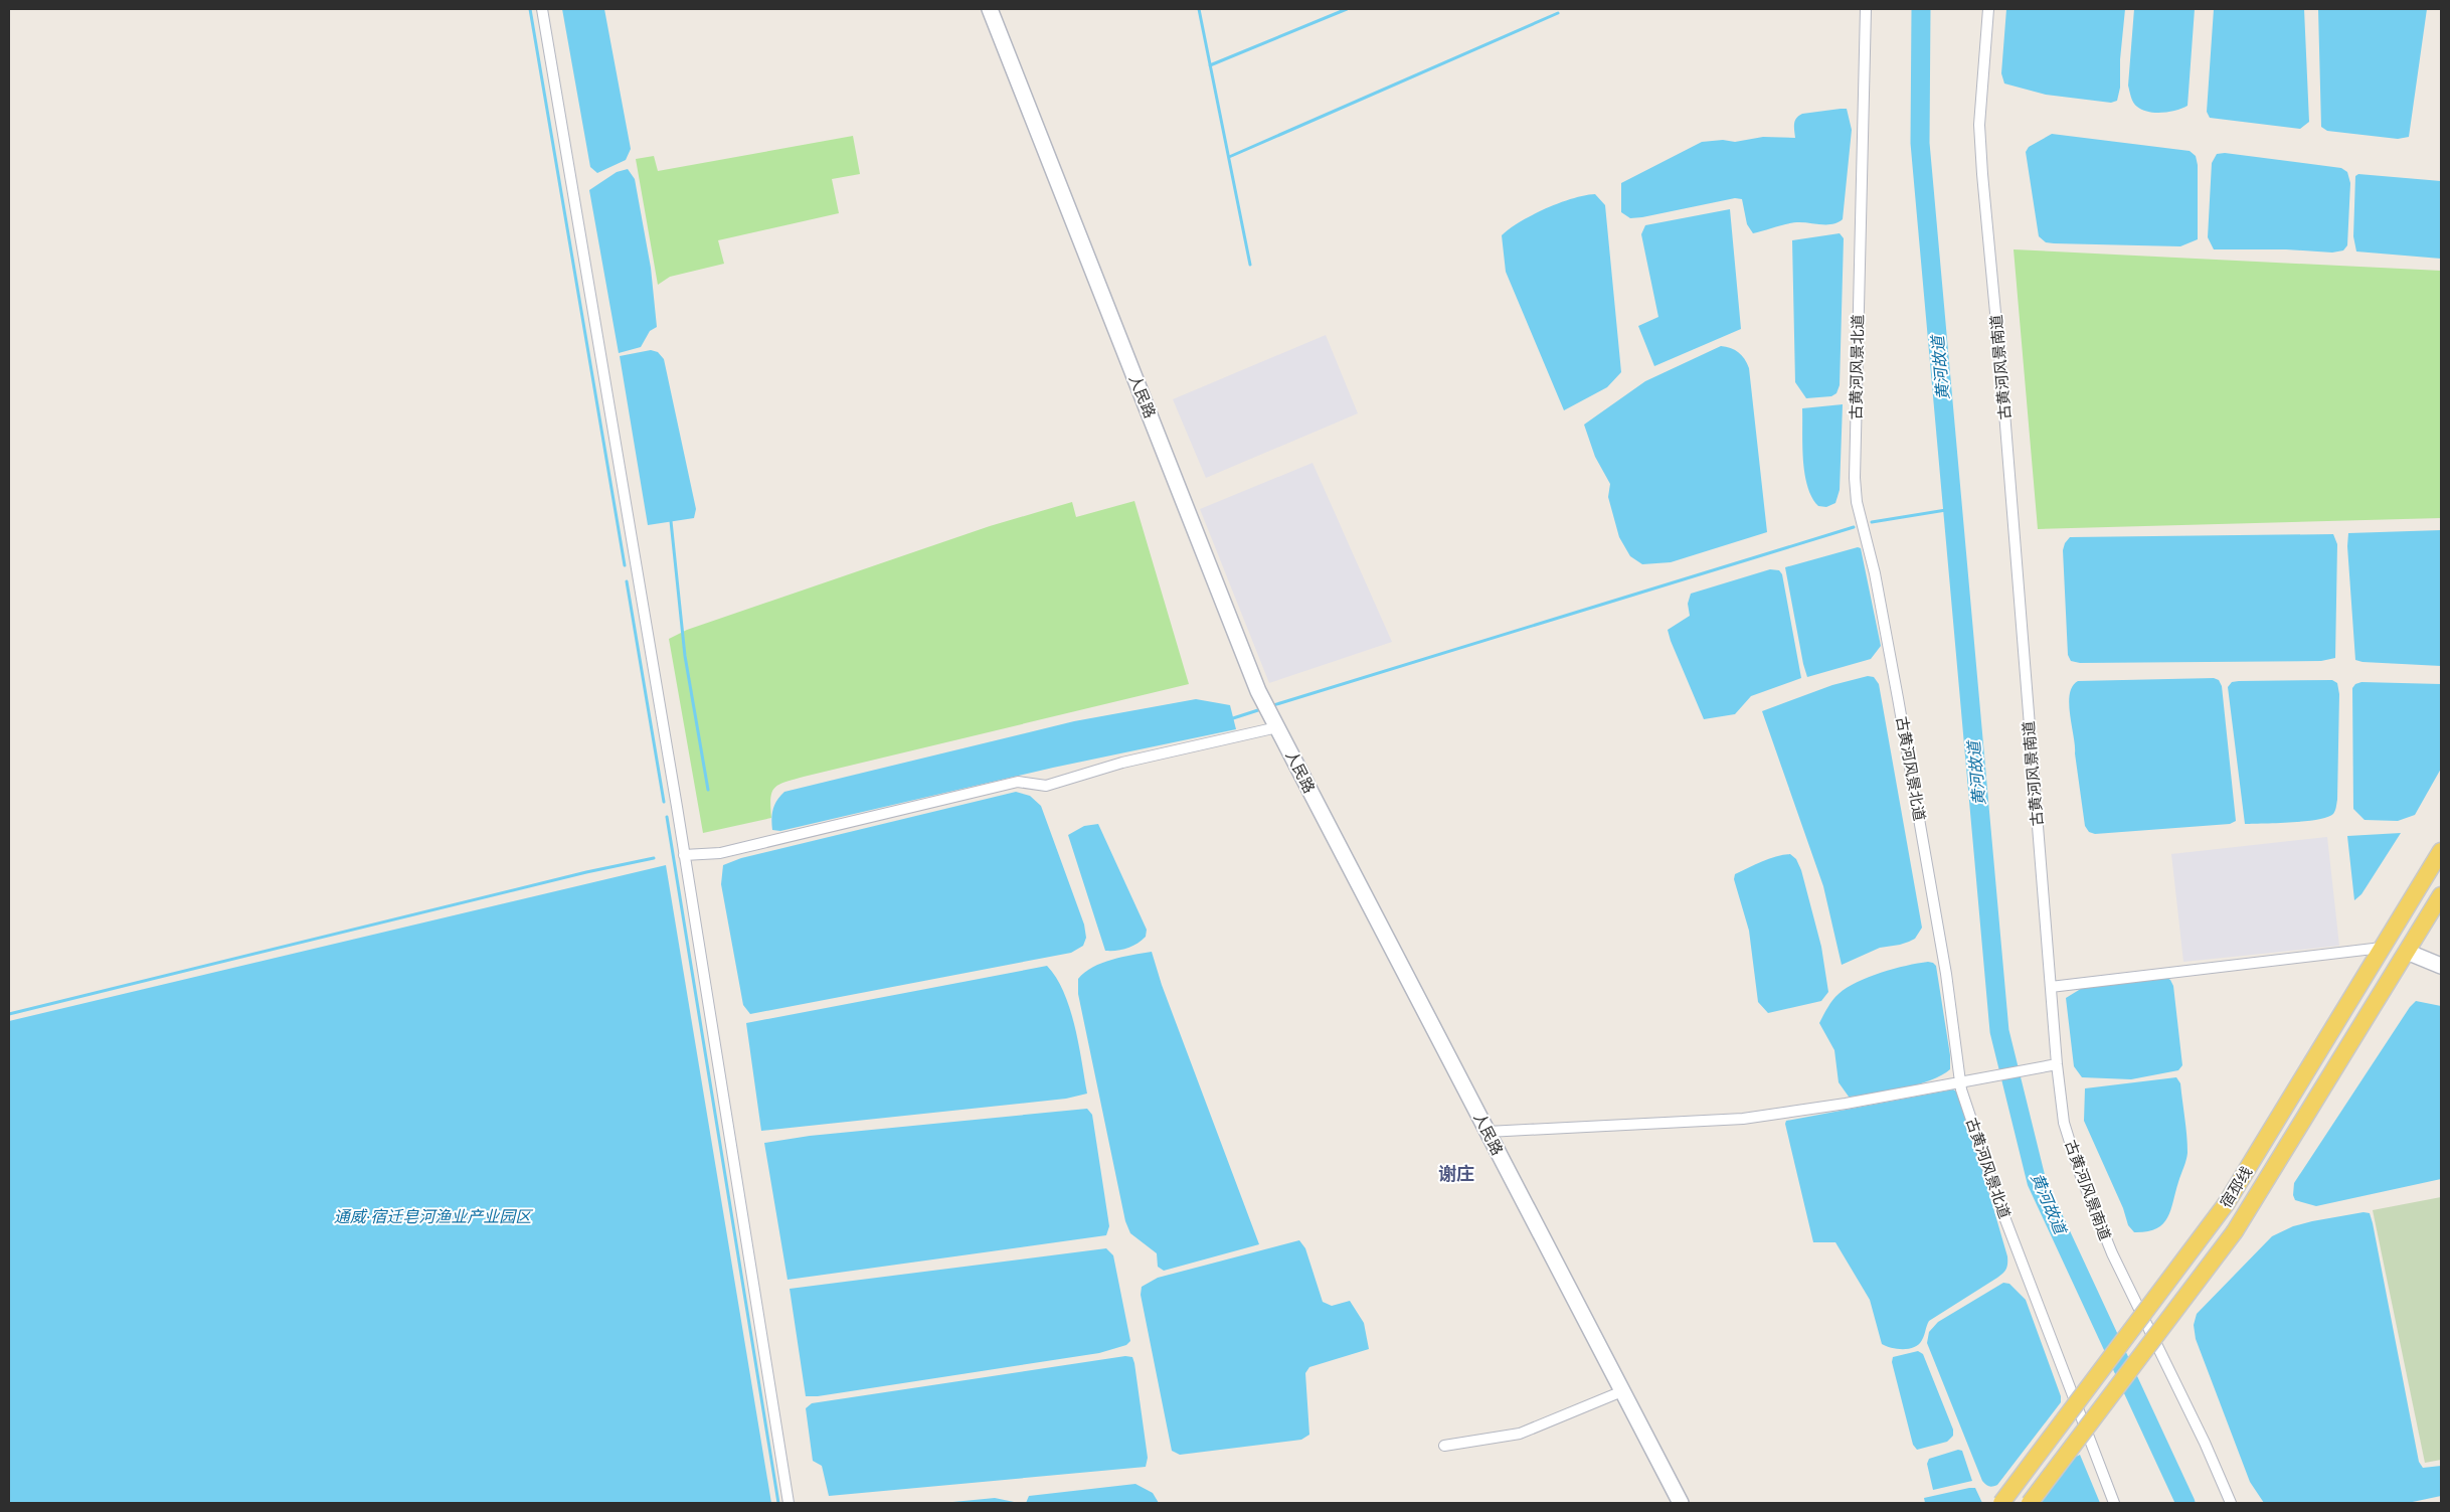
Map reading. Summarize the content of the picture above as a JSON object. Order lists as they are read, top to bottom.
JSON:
{
  "streets": {
    "main road": ["宿邳线"],
    "street": ["古黄河风景北道", "古黄河风景南道", "人民路"]
  },
  "districts": ["谢庄"],
  "water": ["黄河故道", "通威·宿迁皂河渔业产业园区"]
}
